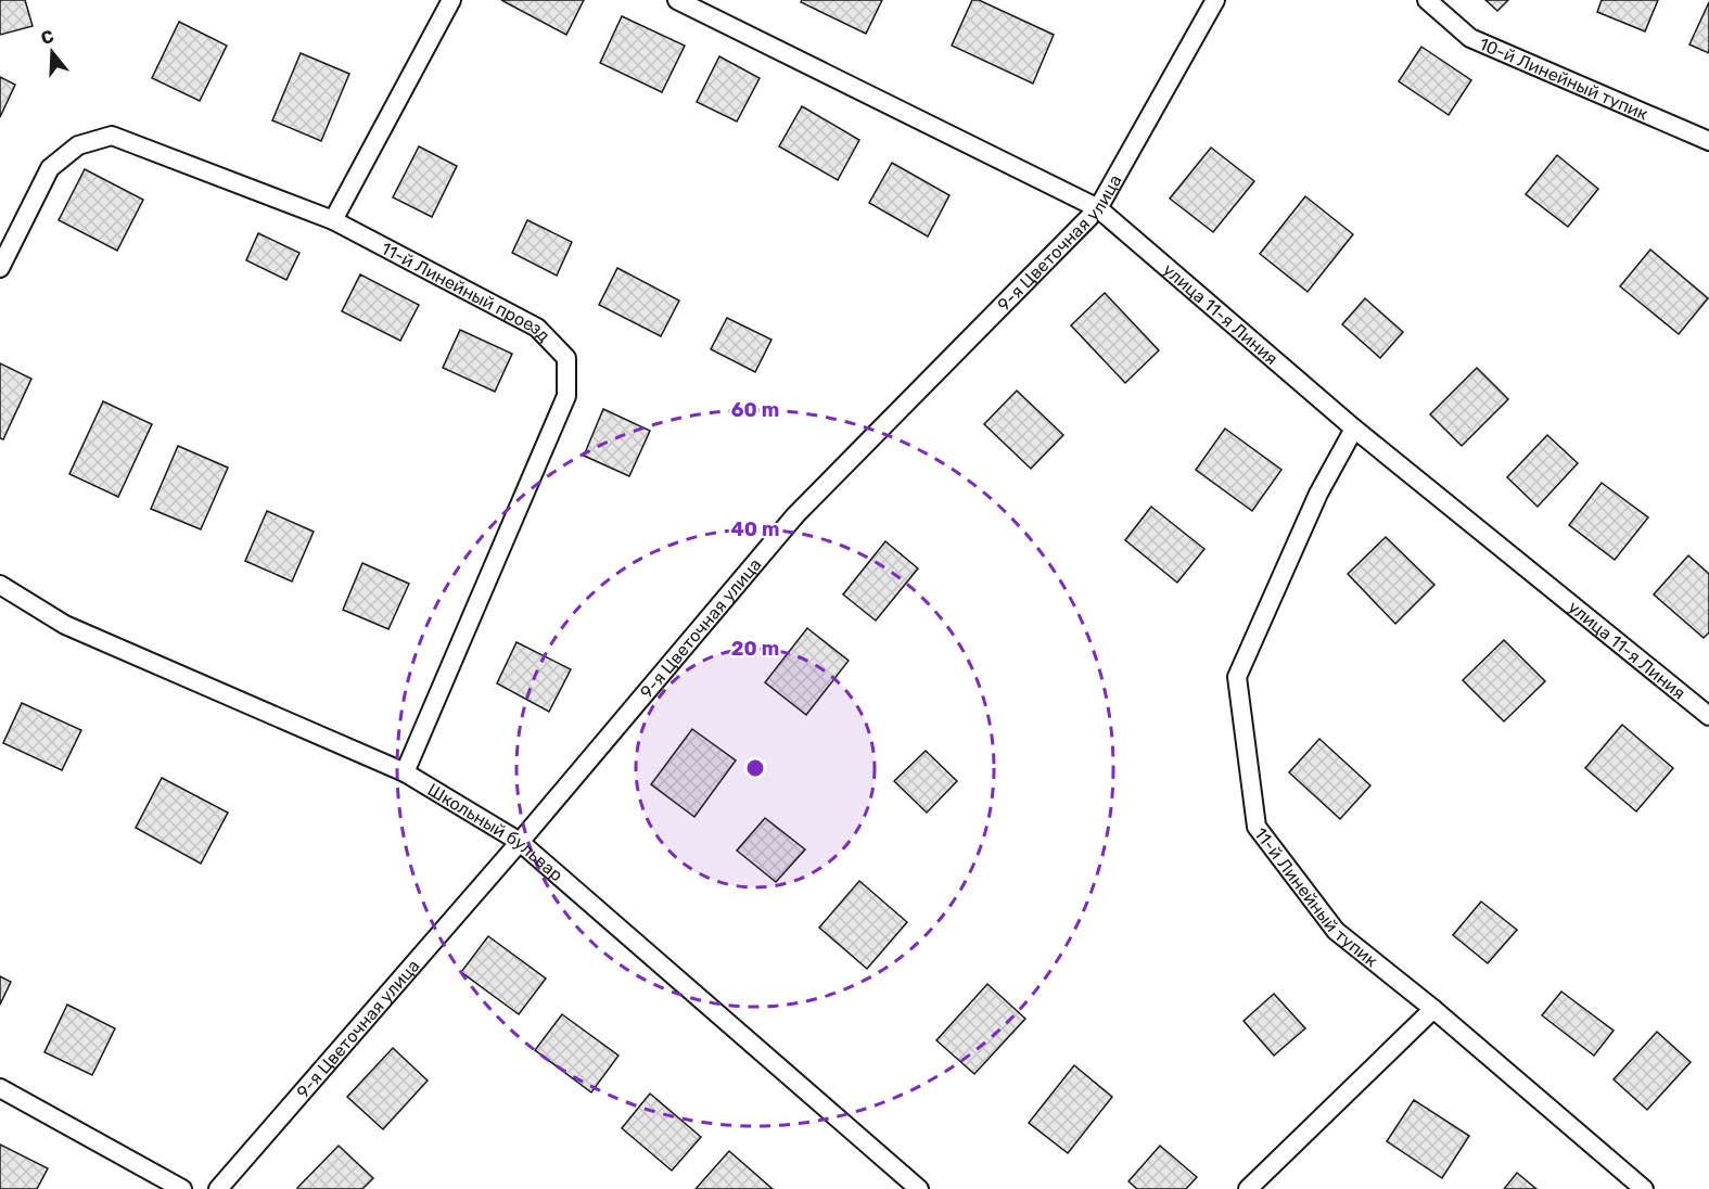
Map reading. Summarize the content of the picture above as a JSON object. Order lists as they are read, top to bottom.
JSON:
{
  "streets": {
    "lane": [
      "10-й Линейный тупик",
      "9-я Цветочная улица",
      "11-й Линейный проезд",
      "улица 11-я Линия",
      "Школьный бульвар",
      "11-й Линейный тупик"
    ]
  },
  "crossings": [
    ["9-я Цветочная улица", "улица 11-я Линия"],
    ["9-я Цветочная улица", "Школьный бульвар"],
    ["11-й Линейный проезд", "Школьный бульвар"],
    ["улица 11-я Линия", "11-й Линейный тупик"]
  ],
  "north": "top",
  "rings": ["60 m", "40 m", "20 m"]
}
